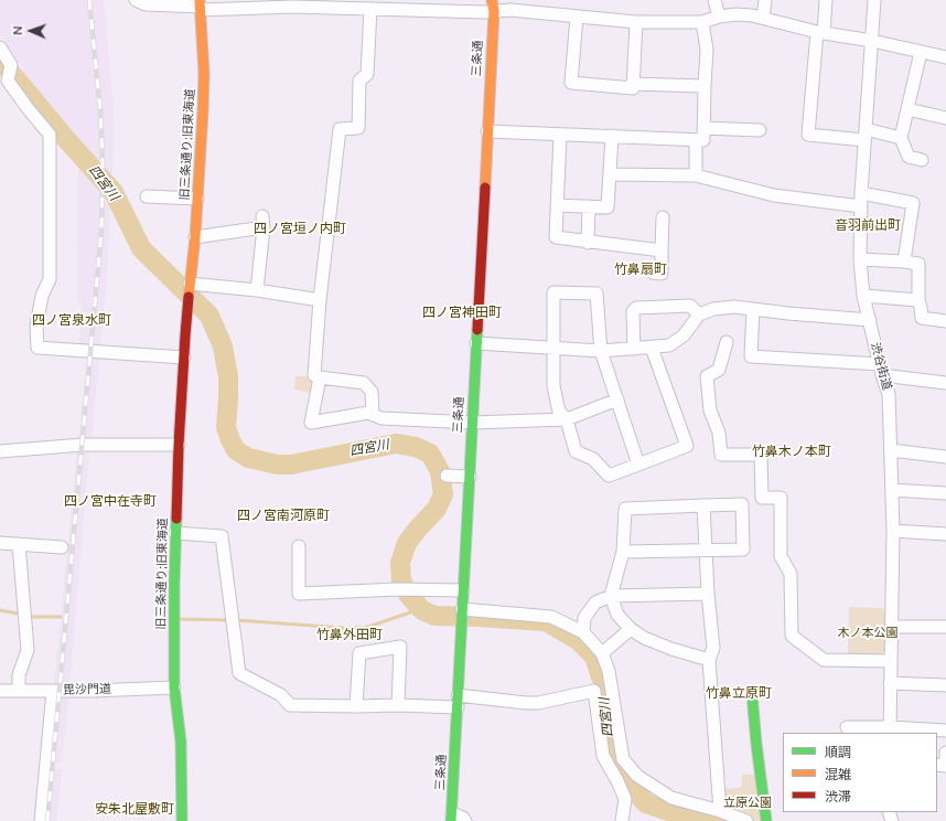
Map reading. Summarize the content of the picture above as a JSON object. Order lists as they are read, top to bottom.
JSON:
{
  "streets": {
    "street": [
      "三条通",
      "旧三条通り;旧東海道",
      "渋谷街道",
      "毘沙門道"
    ]
  },
  "crossings": [
    ["旧三条通り;旧東海道", "毘沙門道"]
  ],
  "districts": [
    "音羽前出町",
    "四ノ宮垣ノ内町",
    "竹鼻扇町",
    "四ノ宮神田町",
    "四ノ宮泉水町",
    "竹鼻木ノ本町",
    "四ノ宮中在寺町",
    "四ノ宮南河原町",
    "竹鼻外田町",
    "竹鼻立原町",
    "安朱北屋敷町"
  ],
  "water": ["四宮川"],
  "parks": ["木ノ本公園", "立原公園"],
  "legend": ["順調", "混雑", "渋滞"],
  "north": "left"
}
